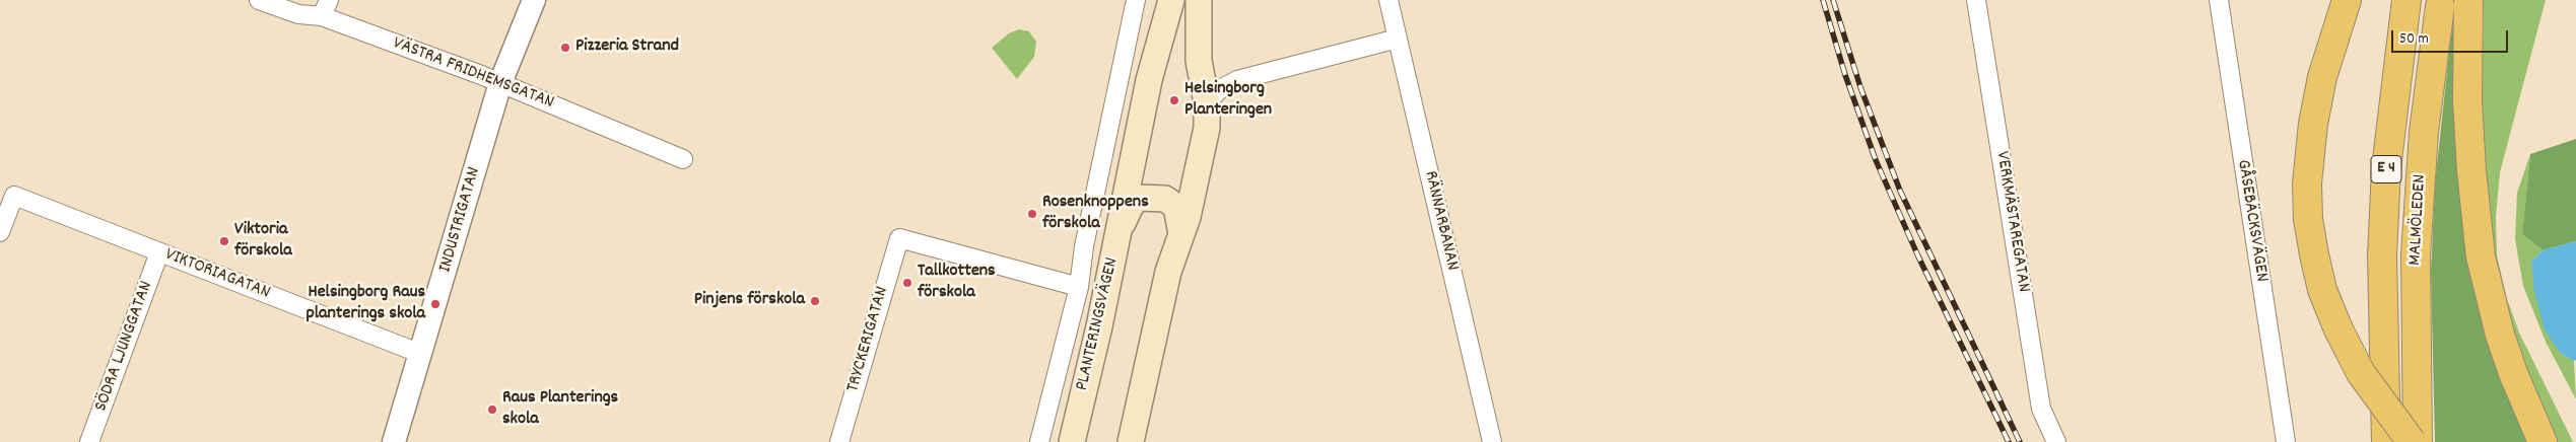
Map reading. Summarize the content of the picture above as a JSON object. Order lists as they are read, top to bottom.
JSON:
{
  "streets": {
    "highway": ["E 4", "MALMÖLEDEN"],
    "main road": ["PLANTERINGSVÄGEN"],
    "street": [
      "VÄSTRA FRIDHEMSGATAN",
      "INDUSTRIGATAN",
      "RÄNNARBANAN",
      "GÅSEBÄCKSVÄGEN",
      "VERKMÄSTAREGATAN",
      "VIKTORIAGATAN",
      "TRYCKERIGATAN",
      "SÖDRA LJUNGGATAN"
    ]
  },
  "crossings": [
    ["VÄSTRA FRIDHEMSGATAN", "INDUSTRIGATAN"],
    ["INDUSTRIGATAN", "VIKTORIAGATAN"],
    ["VIKTORIAGATAN", "SÖDRA LJUNGGATAN"],
    ["PLANTERINGSVÄGEN", "TRYCKERIGATAN"]
  ],
  "places": [
    "Pizzeria Strand",
    "Helsingborg Planteringen",
    "Rosenknoppens förskola",
    "Viktoria förskola",
    "Tallkottens förskola",
    "Pinjens förskola",
    "Helsingborg Raus planterings skola",
    "Raus Planterings skola"
  ],
  "scale_bar": "50 m"
}
